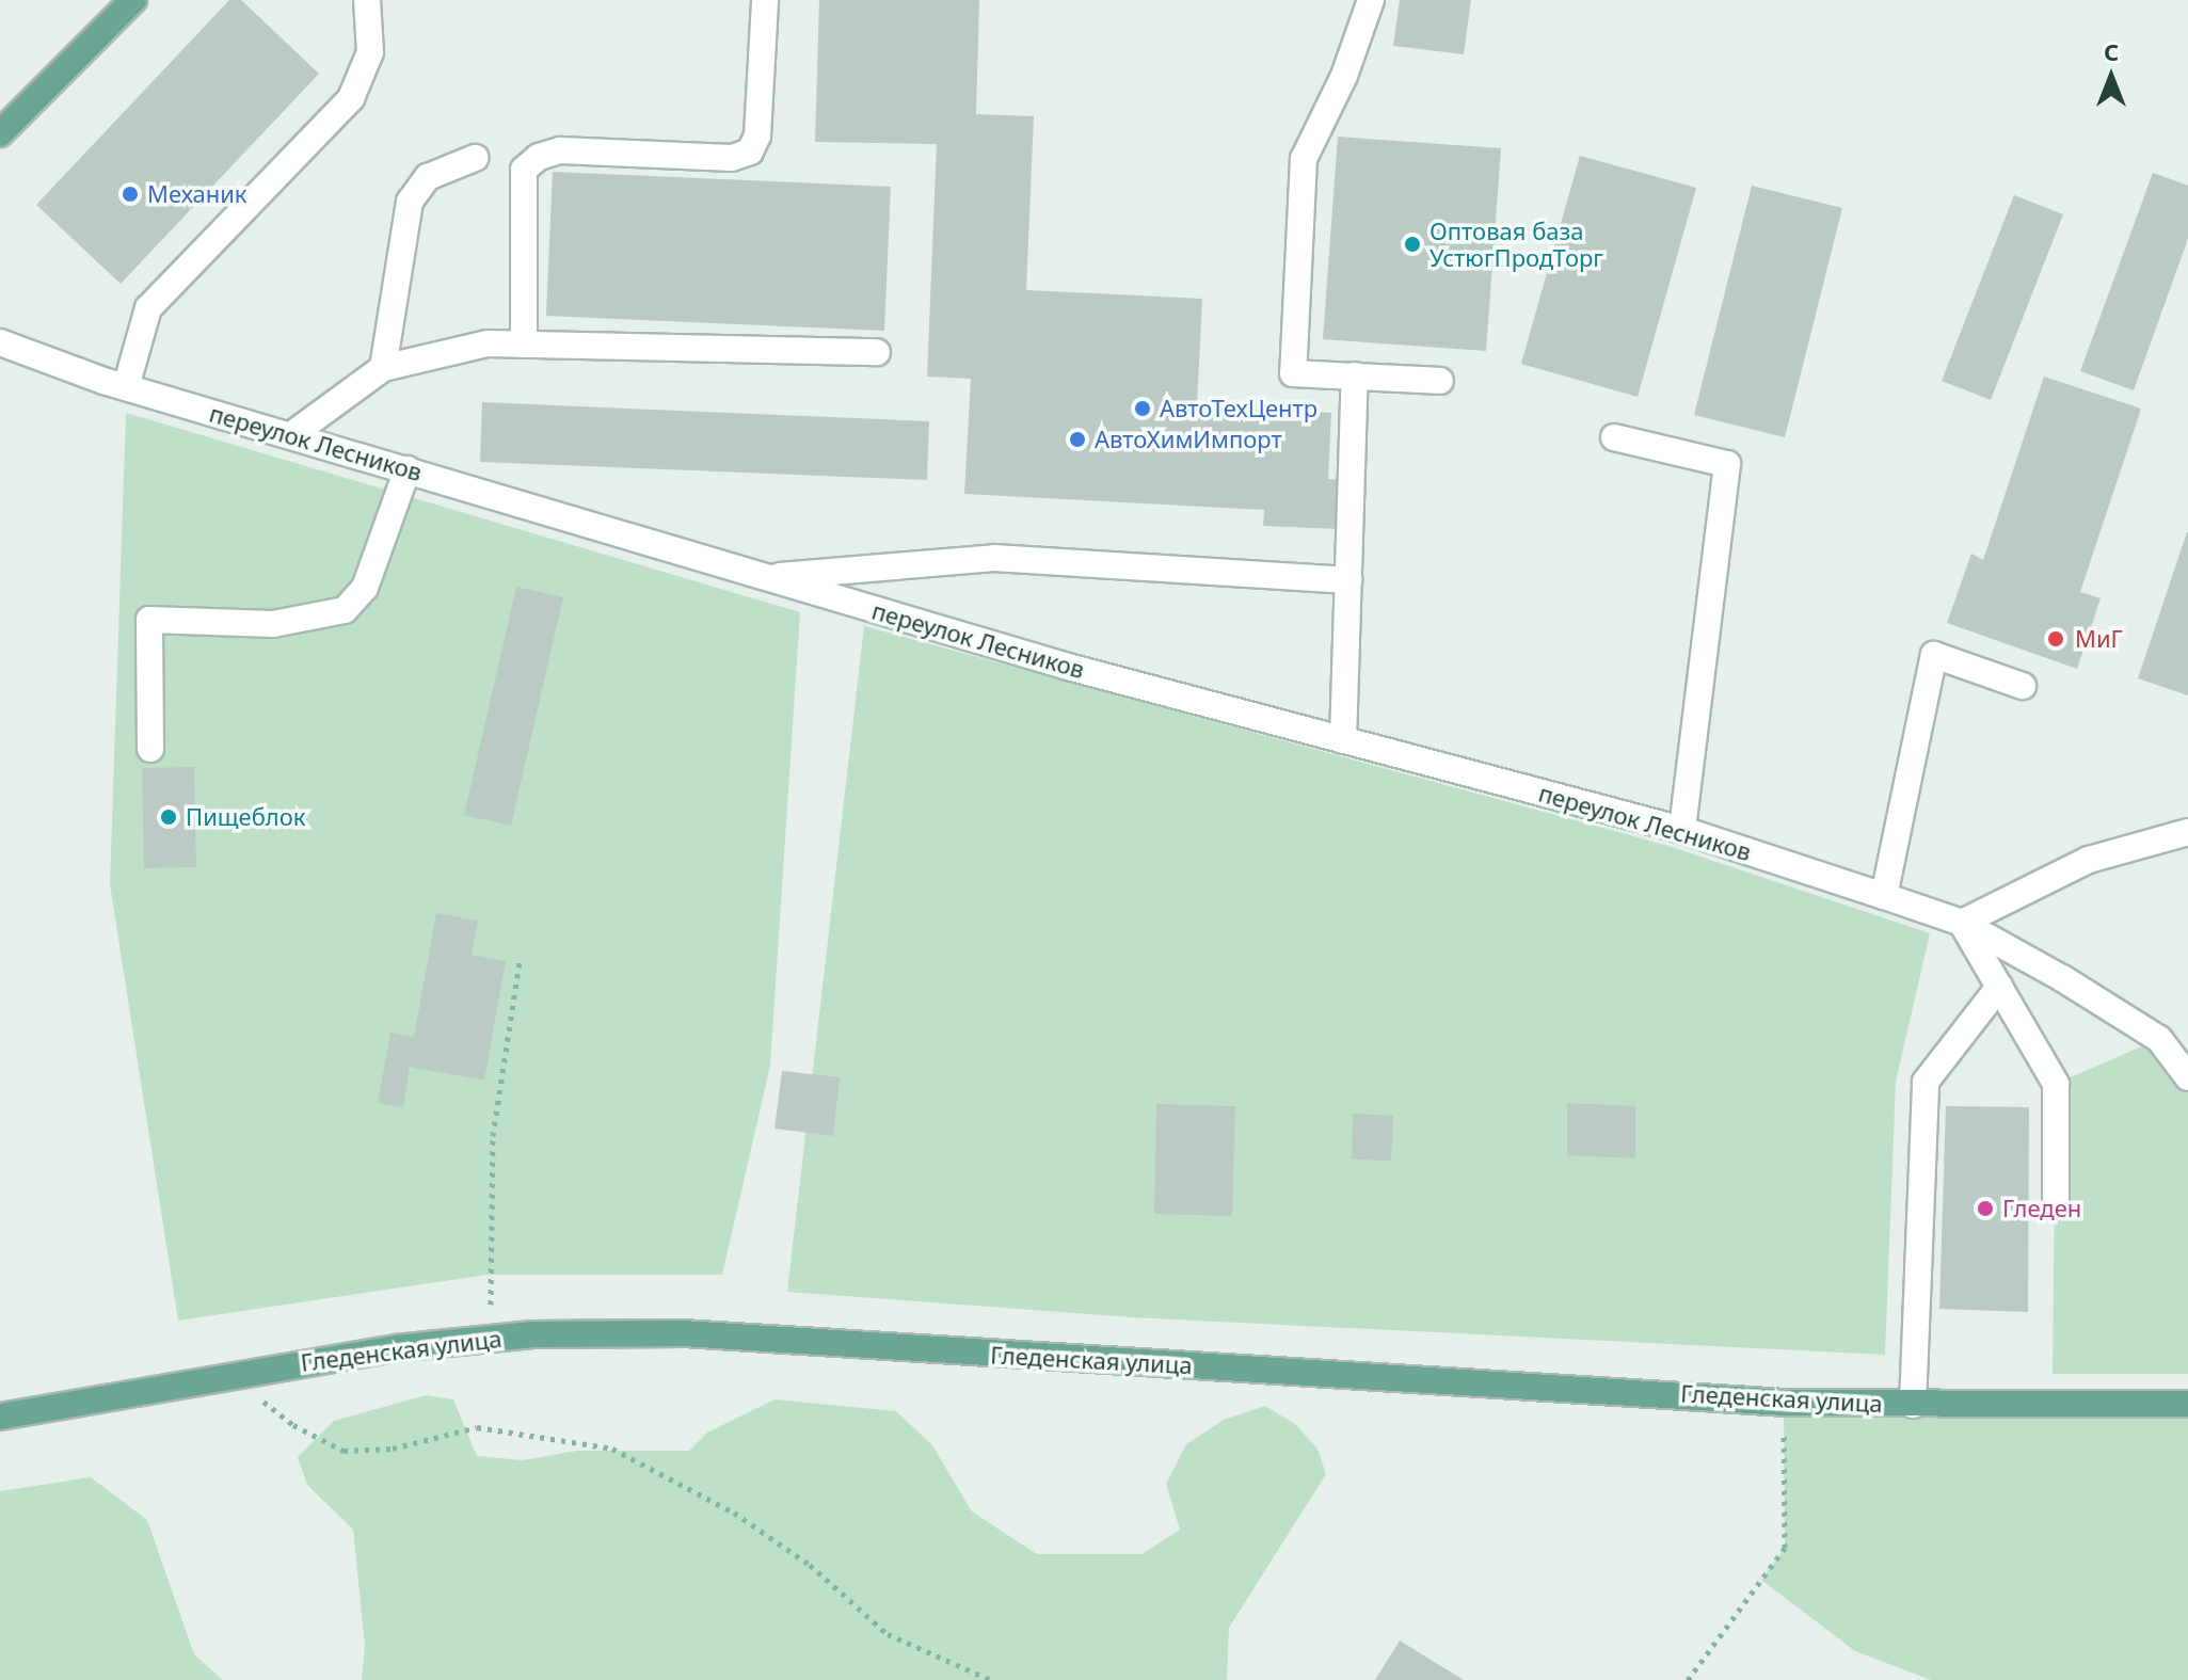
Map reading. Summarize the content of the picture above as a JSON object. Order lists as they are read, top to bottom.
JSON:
{
  "streets": {
    "main road": ["Гледенская улица"],
    "street": ["переулок Лесников"]
  },
  "places": [
    "Механик",
    "Оптовая база УстюгПродТорг",
    "АвтоТехЦентр",
    "АвтоХимИмпорт",
    "МиГ",
    "Пищеблок",
    "Гледен"
  ],
  "north": "top"
}
